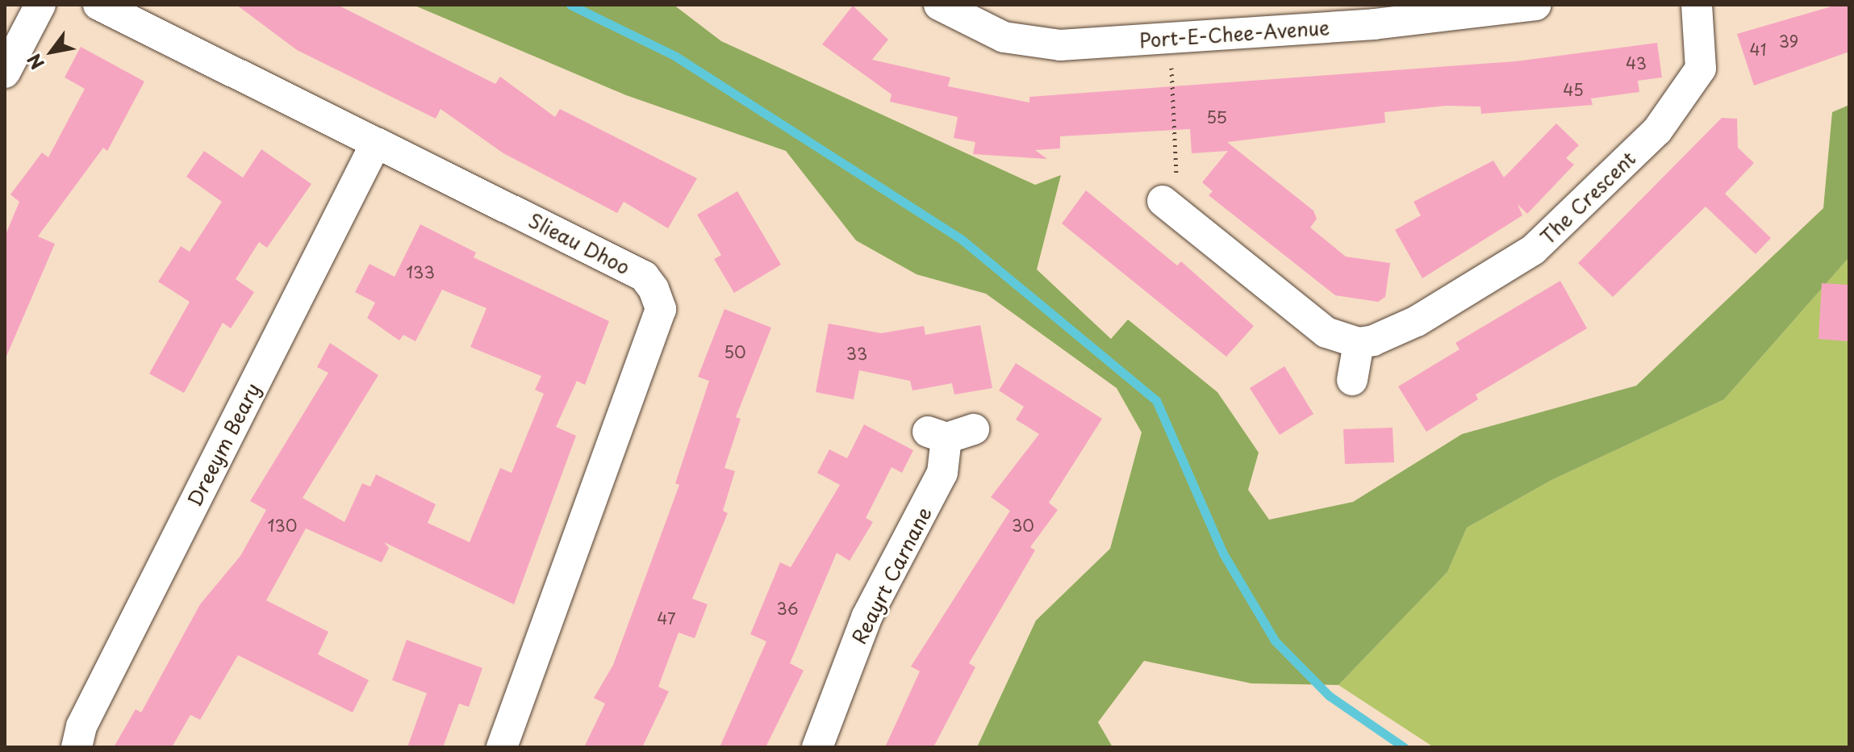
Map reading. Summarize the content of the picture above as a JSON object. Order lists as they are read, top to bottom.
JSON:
{
  "streets": {
    "street": [
      "Port-E-Chee-Avenue",
      "The Crescent",
      "Slieau Dhoo",
      "Dreeym Beary",
      "Reayrt Carnane"
    ]
  },
  "crossings": [
    ["Slieau Dhoo", "Dreeym Beary"]
  ],
  "house_numbers": [
    "39",
    "41",
    "43",
    "45",
    "55",
    "133",
    "50",
    "33",
    "130",
    "30",
    "36",
    "47"
  ],
  "north": "bottom left"
}
